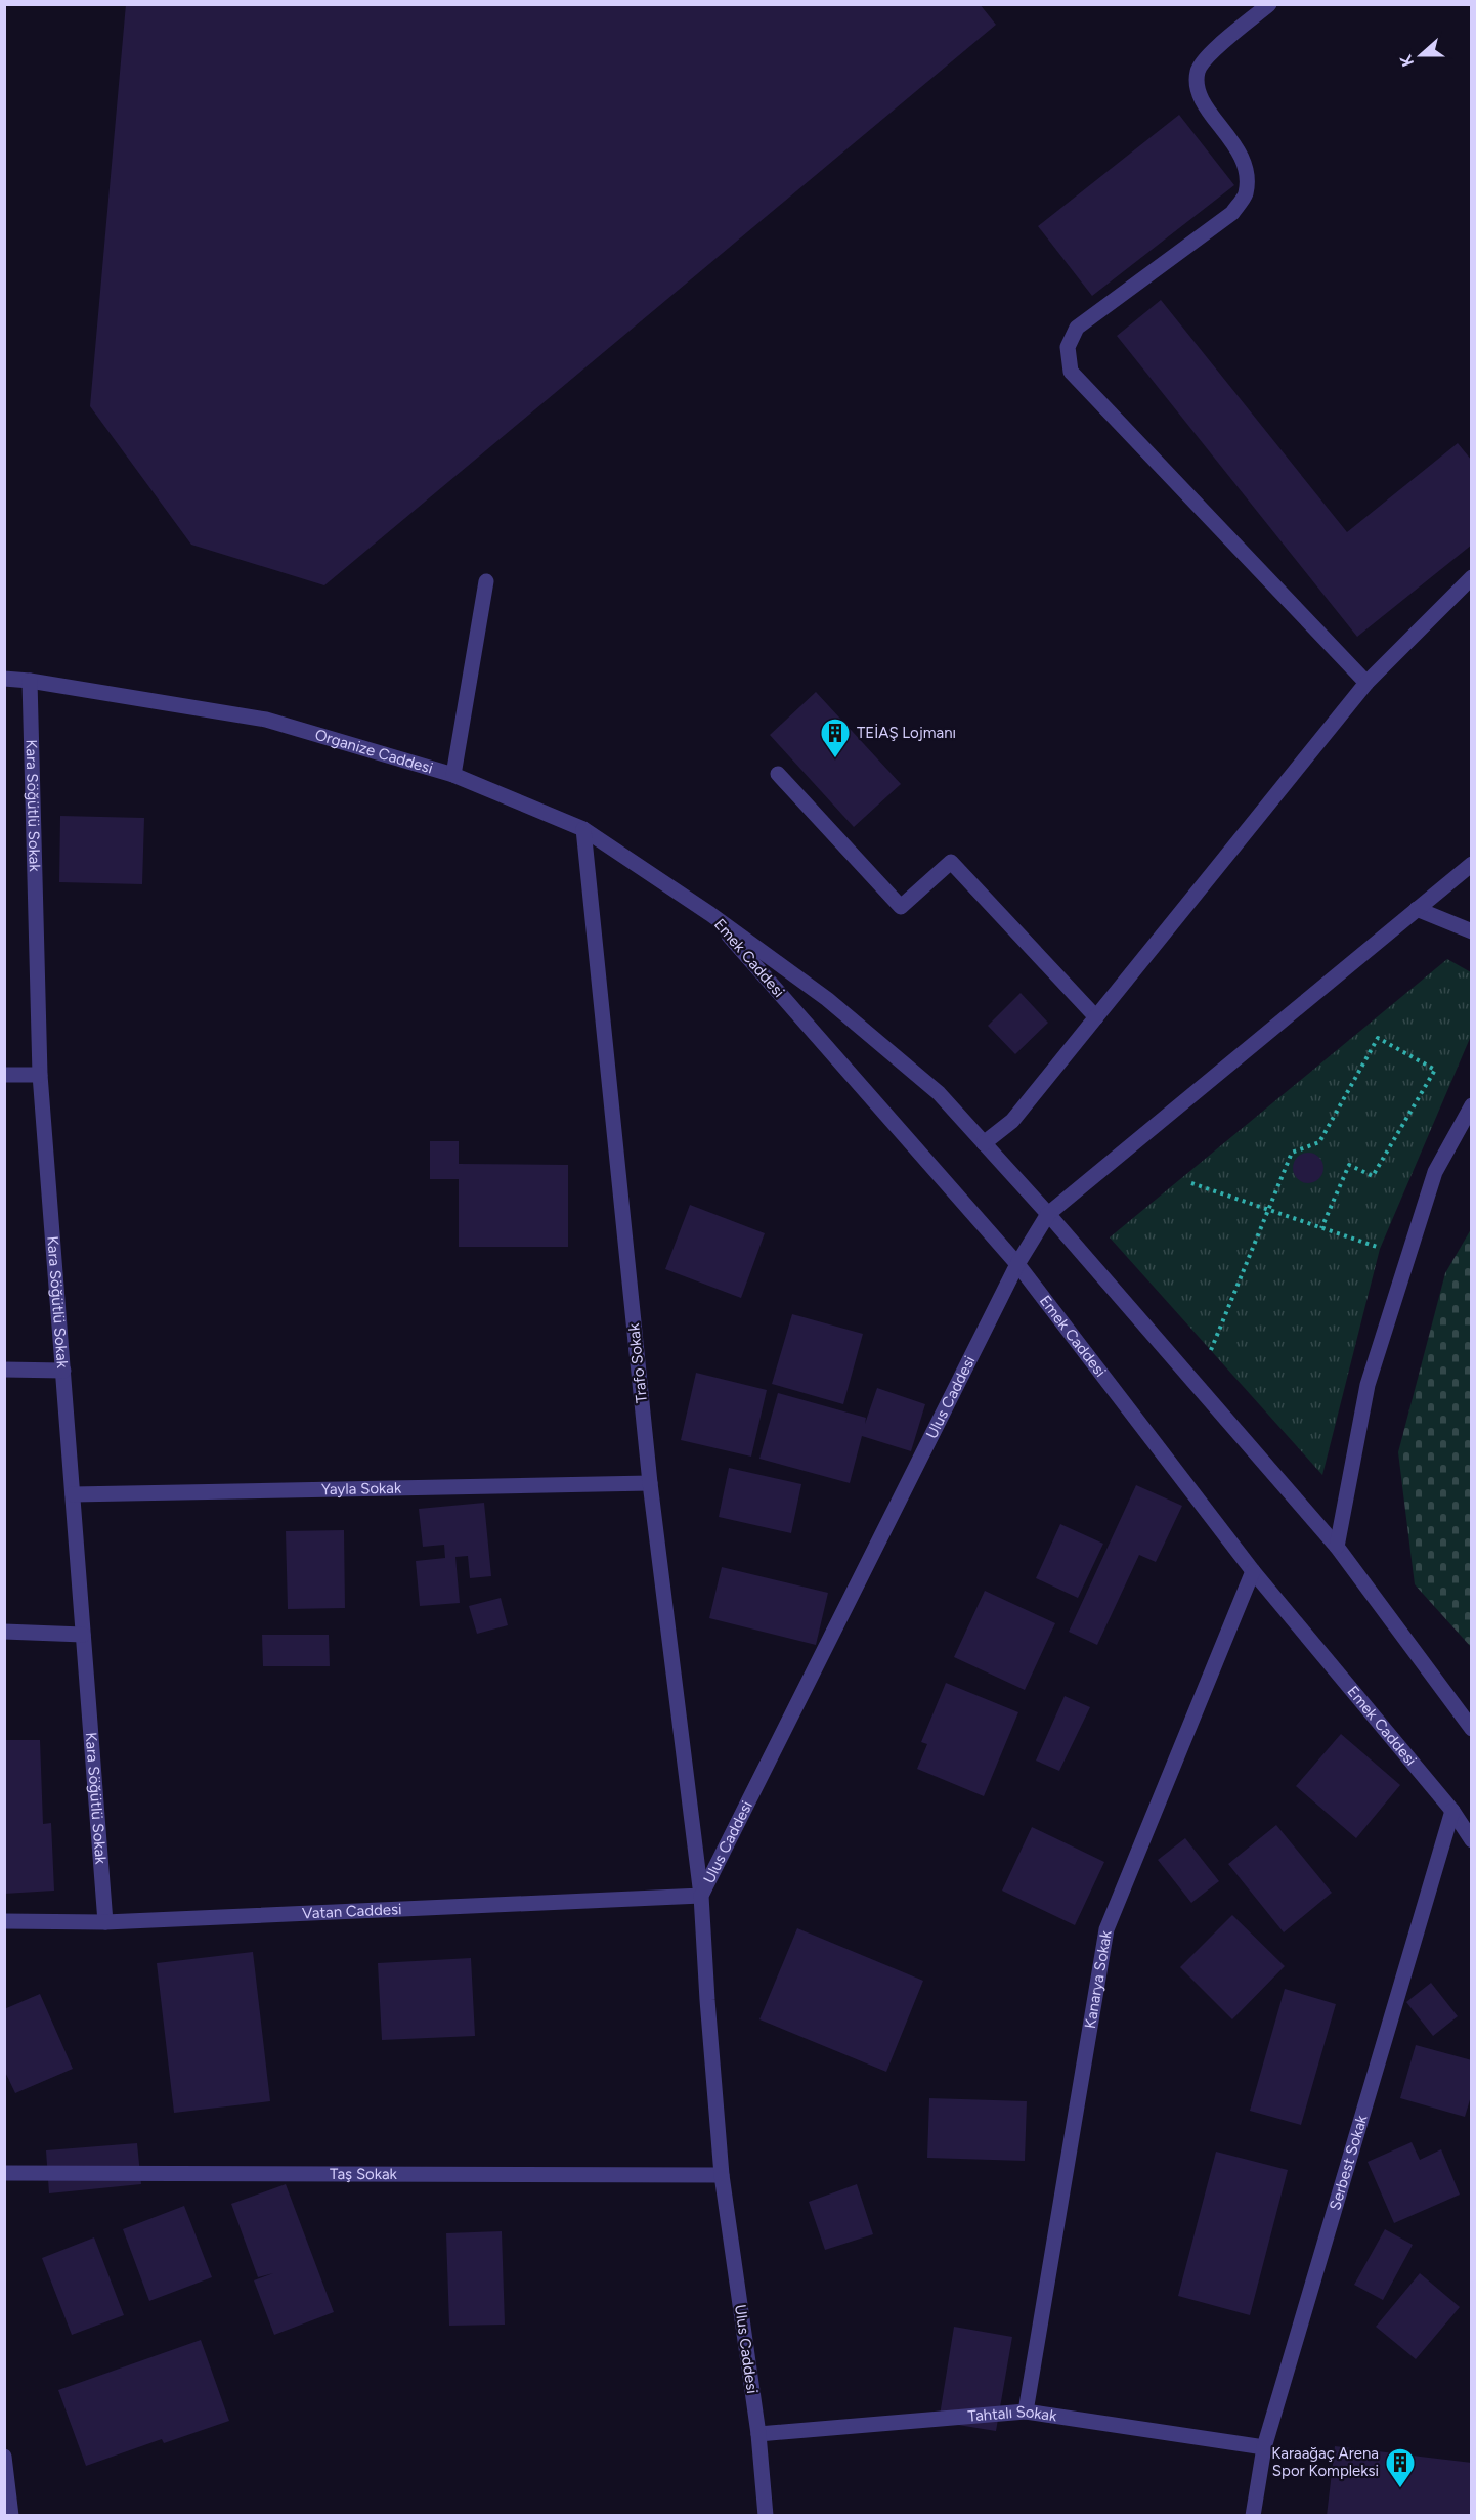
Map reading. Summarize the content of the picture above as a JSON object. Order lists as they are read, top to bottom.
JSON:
{
  "streets": {
    "street": [
      "Organize Caddesi",
      "Kara Söğütlü Sokak",
      "Emek Caddesi",
      "Trafo Sokak",
      "Ulus Caddesi",
      "Yayla Sokak",
      "Vatan Caddesi",
      "Kanarya Sokak",
      "Serbest Sokak",
      "Taş Sokak",
      "Tahtalı Sokak"
    ]
  },
  "crossings": [
    ["Organize Caddesi", "Kara Söğütlü Sokak"],
    ["Organize Caddesi", "Emek Caddesi"],
    ["Organize Caddesi", "Trafo Sokak"],
    ["Kara Söğütlü Sokak", "Yayla Sokak"],
    ["Kara Söğütlü Sokak", "Vatan Caddesi"],
    ["Emek Caddesi", "Ulus Caddesi"],
    ["Emek Caddesi", "Kanarya Sokak"],
    ["Emek Caddesi", "Serbest Sokak"],
    ["Trafo Sokak", "Ulus Caddesi"],
    ["Trafo Sokak", "Yayla Sokak"],
    ["Trafo Sokak", "Vatan Caddesi"],
    ["Ulus Caddesi", "Vatan Caddesi"],
    ["Ulus Caddesi", "Taş Sokak"],
    ["Ulus Caddesi", "Tahtalı Sokak"],
    ["Kanarya Sokak", "Tahtalı Sokak"],
    ["Serbest Sokak", "Tahtalı Sokak"]
  ],
  "places": {
    "building": ["TEİAŞ Lojmanı", "Karaağaç Arena Spor Kompleksi"]
  },
  "north": "left"
}
